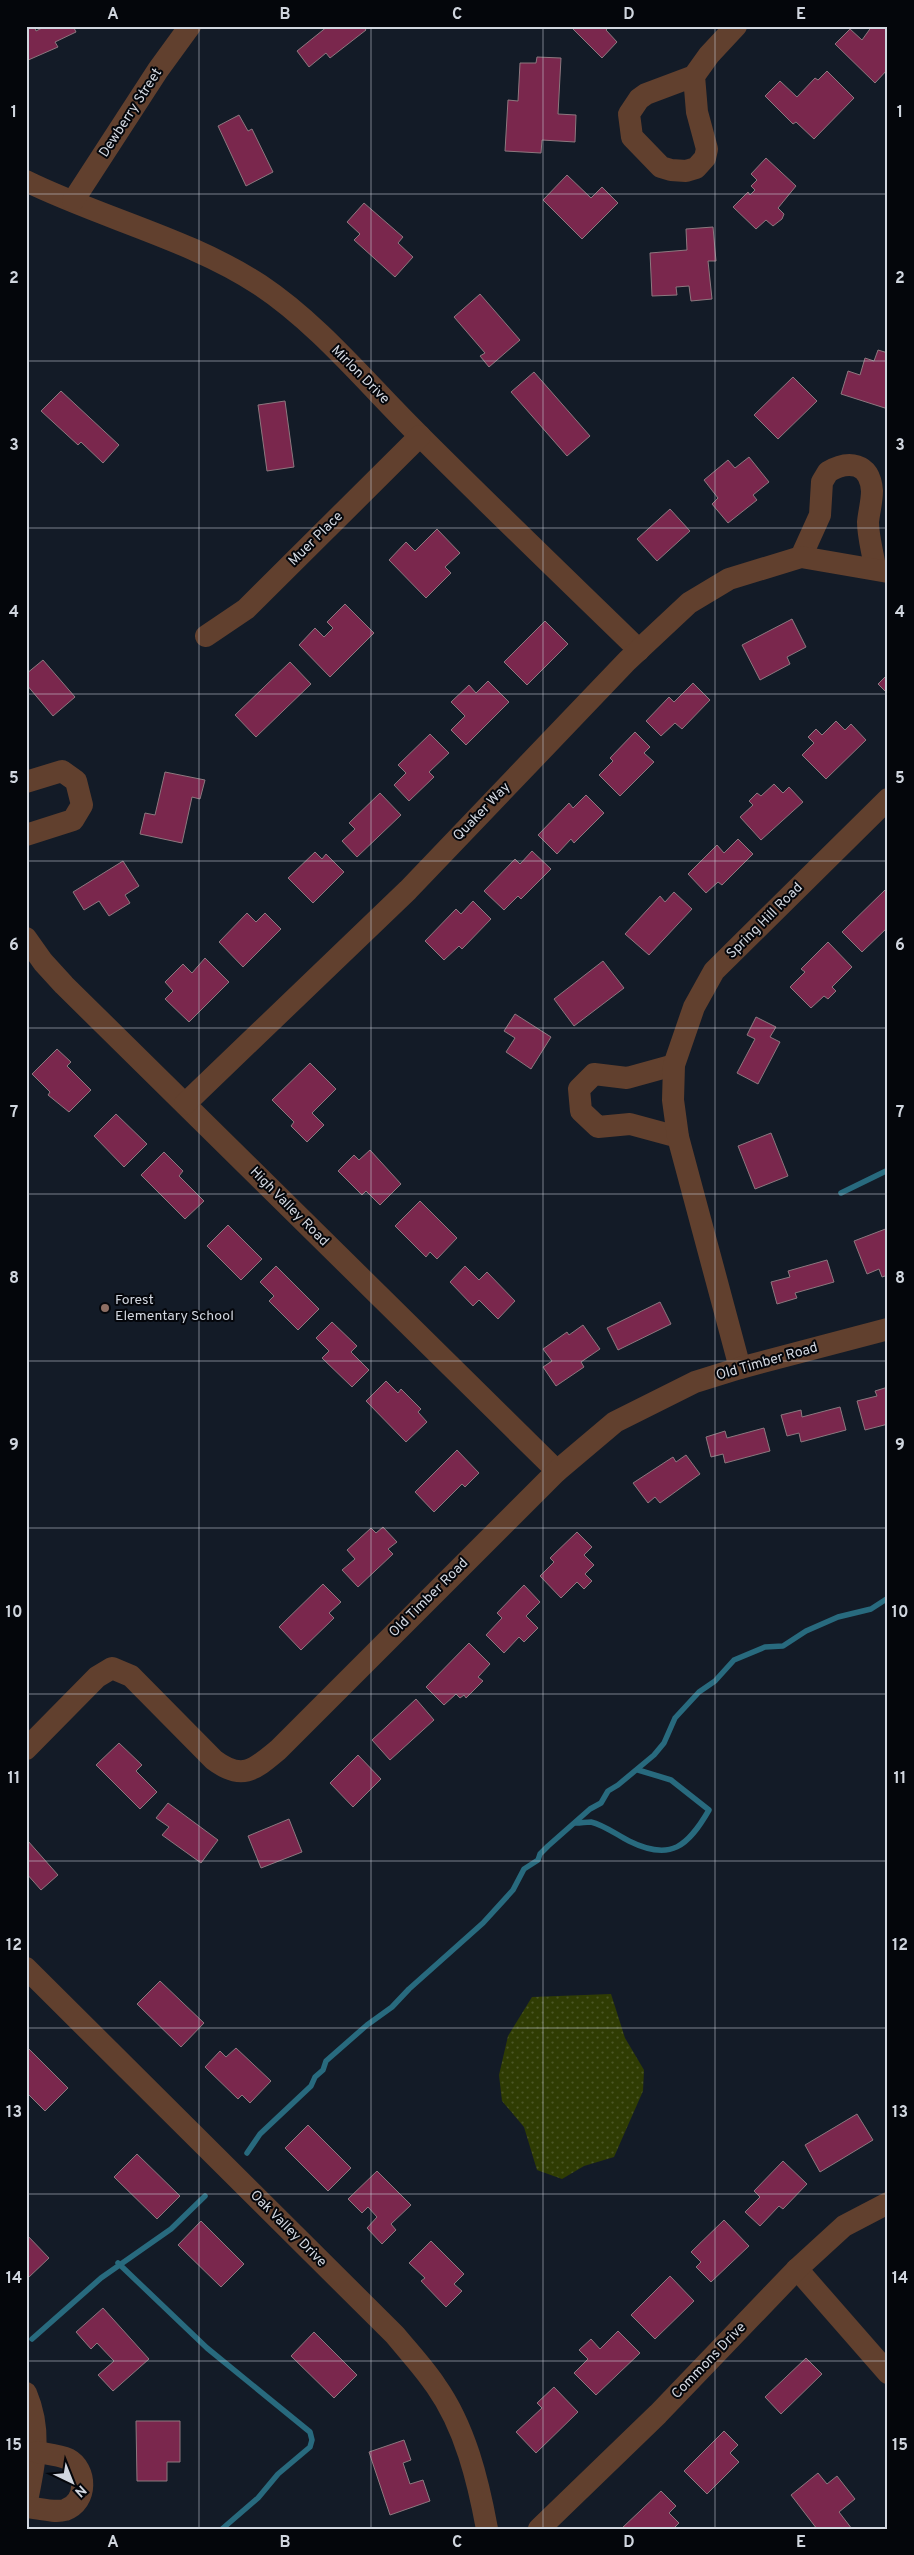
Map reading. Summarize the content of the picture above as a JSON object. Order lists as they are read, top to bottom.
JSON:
{
  "streets": {
    "street": [
      "Dewberry Street",
      "Mirlon Drive",
      "Muer Place",
      "Quaker Way",
      "Spring Hill Road",
      "High Valley Road",
      "Old Timber Road",
      "Oak Valley Drive",
      "Commons Drive"
    ]
  },
  "crossings": [
    ["Dewberry Street", "Mirlon Drive"],
    ["Mirlon Drive", "Muer Place"],
    ["Mirlon Drive", "Quaker Way"],
    ["Quaker Way", "High Valley Road"],
    ["Spring Hill Road", "Old Timber Road"],
    ["High Valley Road", "Old Timber Road"]
  ],
  "places": ["Forest Elementary School"],
  "north": "bottom right",
  "grid": {
    "columns": [
      "A",
      "B",
      "C",
      "D",
      "E"
    ],
    "rows": [
      "1",
      "2",
      "3",
      "4",
      "5",
      "6",
      "7",
      "8",
      "9",
      "10",
      "11",
      "12",
      "13",
      "14",
      "15"
    ]
  }
}
